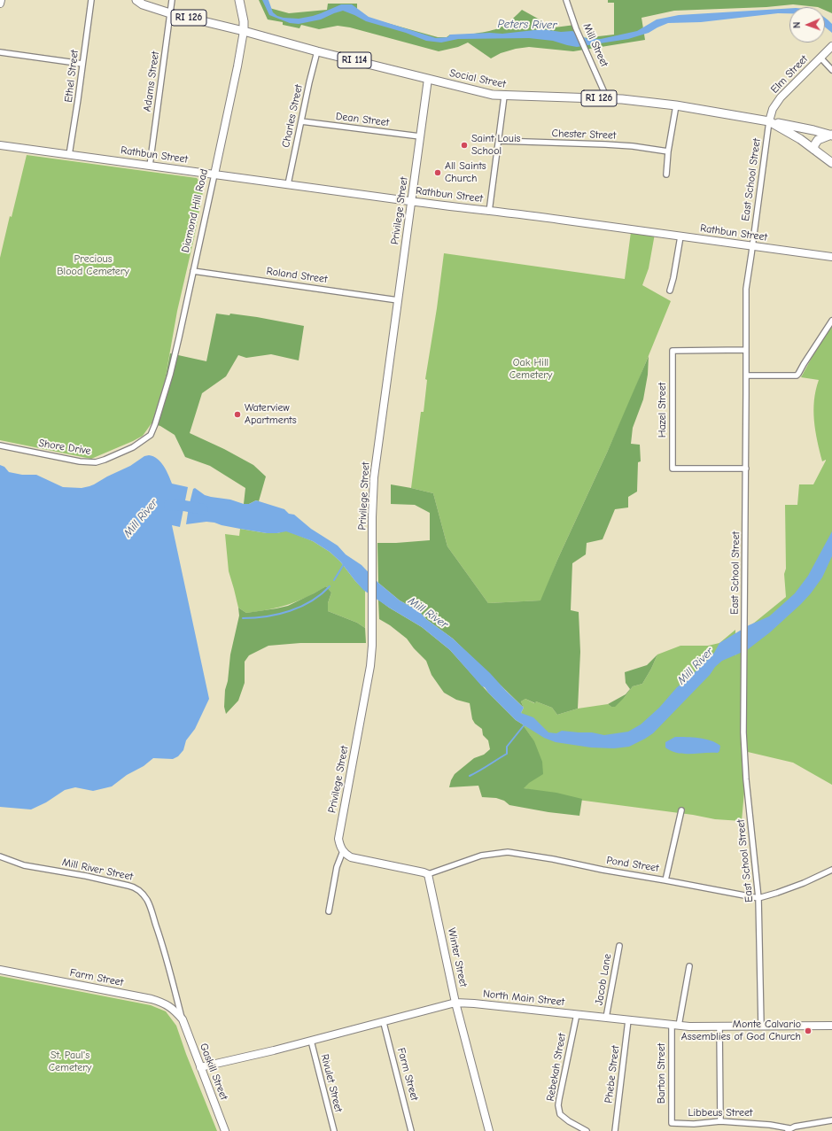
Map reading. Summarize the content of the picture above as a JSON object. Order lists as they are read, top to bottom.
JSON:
{
  "streets": {
    "main road": [
      "RI 126",
      "RI 114",
      "Elm Street",
      "Social Street",
      "Rathbun Street",
      "Diamond Hill Road",
      "Privilege Street",
      "Winter Street",
      "Farm Street",
      "North Main Street",
      "Gaskill Street"
    ],
    "street": [
      "Mill Street",
      "Ethel Street",
      "Adams Street",
      "Charles Street",
      "Dean Street",
      "Chester Street",
      "East School Street",
      "Roland Street",
      "Hazel Street",
      "Shore Drive",
      "Pond Street",
      "Mill River Street",
      "Jacob Lane",
      "Rebekah Street",
      "Barton Street",
      "Phebe Street",
      "Rivulet Street",
      "Libbeus Street"
    ]
  },
  "crossings": [
    ["RI 126", "Elm Street"],
    ["RI 126", "Social Street"],
    ["RI 126", "East School Street"],
    ["Mill Street", "Social Street"],
    ["Elm Street", "Social Street"],
    ["Elm Street", "East School Street"],
    ["Ethel Street", "Rathbun Street"],
    ["Social Street", "Adams Street"],
    ["Social Street", "Charles Street"],
    ["Social Street", "East School Street"],
    ["Social Street", "Diamond Hill Road"],
    ["Social Street", "Privilege Street"],
    ["Adams Street", "Rathbun Street"],
    ["Charles Street", "Dean Street"],
    ["Charles Street", "Rathbun Street"],
    ["Dean Street", "Privilege Street"],
    ["Rathbun Street", "East School Street"],
    ["Rathbun Street", "Diamond Hill Road"],
    ["Rathbun Street", "Privilege Street"],
    ["East School Street", "Hazel Street"],
    ["East School Street", "Pond Street"],
    ["East School Street", "North Main Street"],
    ["Diamond Hill Road", "Roland Street"],
    ["Diamond Hill Road", "Shore Drive"],
    ["Privilege Street", "Roland Street"],
    ["Pond Street", "Winter Street"],
    ["Mill River Street", "Farm Street"],
    ["Mill River Street", "Gaskill Street"],
    ["Winter Street", "North Main Street"],
    ["Farm Street", "North Main Street"],
    ["Farm Street", "Gaskill Street"],
    ["Jacob Lane", "North Main Street"],
    ["North Main Street", "Rebekah Street"],
    ["North Main Street", "Gaskill Street"],
    ["North Main Street", "Barton Street"],
    ["North Main Street", "Phebe Street"],
    ["North Main Street", "Rivulet Street"],
    ["Barton Street", "Libbeus Street"]
  ],
  "water": ["Peters River", "Mill River"],
  "parks": ["Precious Blood Cemetery", "Oak Hill Cemetery", "St. Paul's Cemetery"],
  "places": [
    "Saint Louis School",
    "All Saints Church",
    "Waterview Apartments",
    "Monte Calvario Assemblies of God Church"
  ],
  "north": "left"
}
